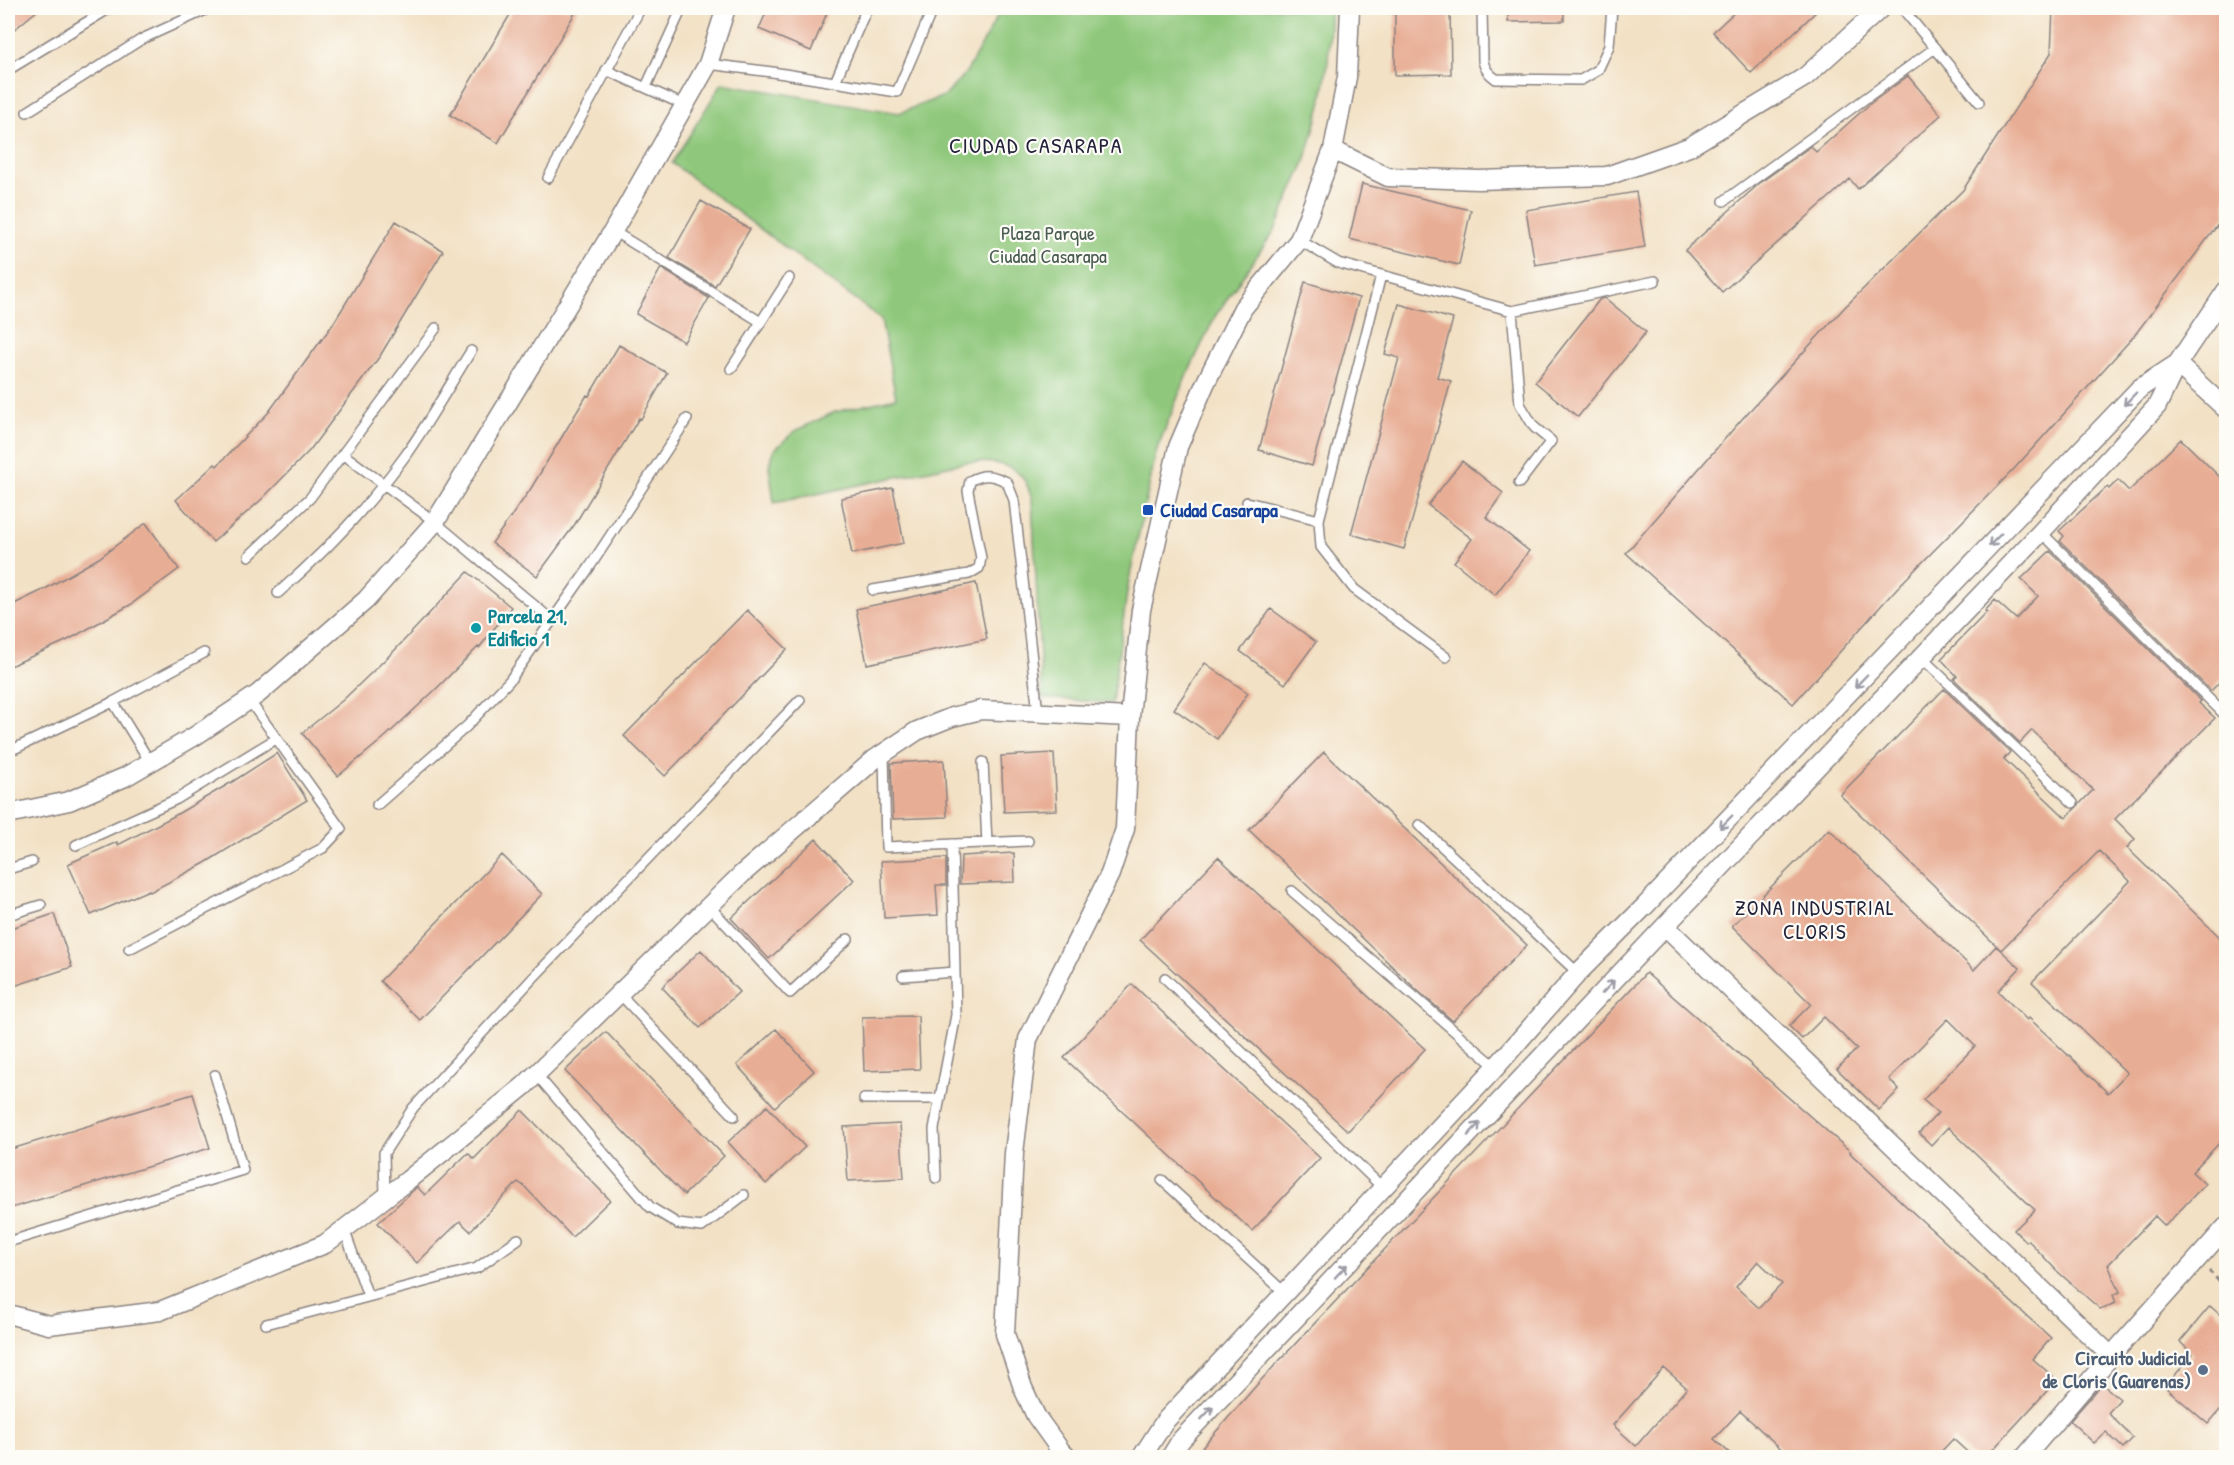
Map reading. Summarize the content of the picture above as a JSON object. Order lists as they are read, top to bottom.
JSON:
{
  "districts": ["CIUDAD CASARAPA", "ZONA INDUSTRIAL CLORIS"],
  "parks": ["Plaza Parque Ciudad Casarapa"],
  "places": {
    "transit": ["Ciudad Casarapa"],
    "other": ["Parcela 21, Edificio 1", "Circuito Judicial de Cloris (Guarenas)"]
  }
}
